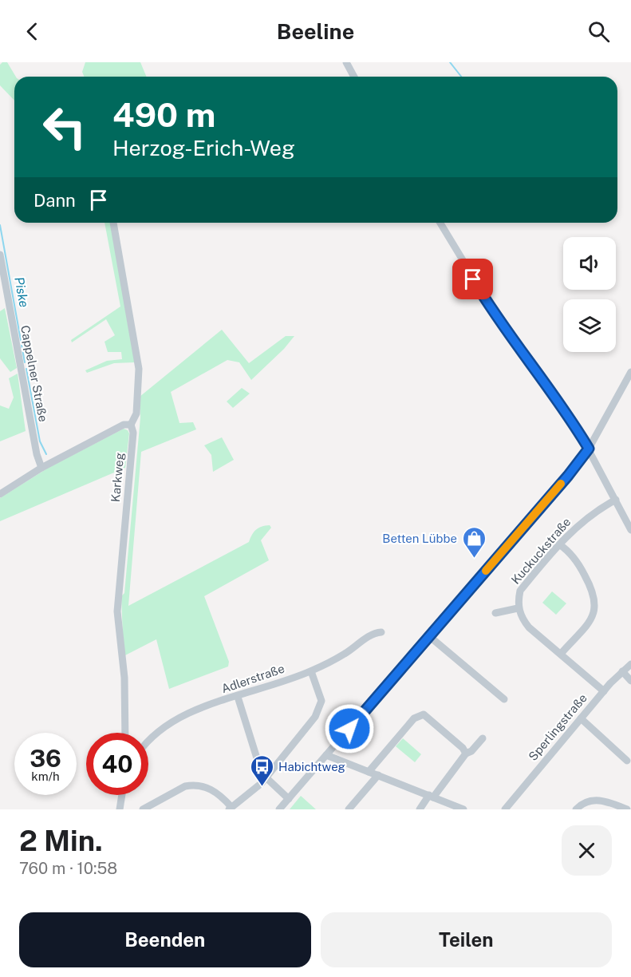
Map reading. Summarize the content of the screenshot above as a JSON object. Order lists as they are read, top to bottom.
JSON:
{
  "streets": {
    "street": [
      "Cappelner Straße",
      "Karkweg",
      "Kuckuckstraße",
      "Adlerstraße",
      "Sperlingstraße"
    ]
  },
  "water": ["Piske"],
  "places": {
    "shop": ["Betten Lübbe"],
    "bus stop": ["Habichtweg"]
  },
  "page": {
    "header": "Beeline",
    "turn": ["490 m", "Herzog-Erich-Weg"],
    "then": "Dann",
    "speed": "36 km/h",
    "limit": "40",
    "heading": ["2 Min.", "760 m · 10:58"],
    "buttons": ["Beenden", "Teilen"]
  }
}
